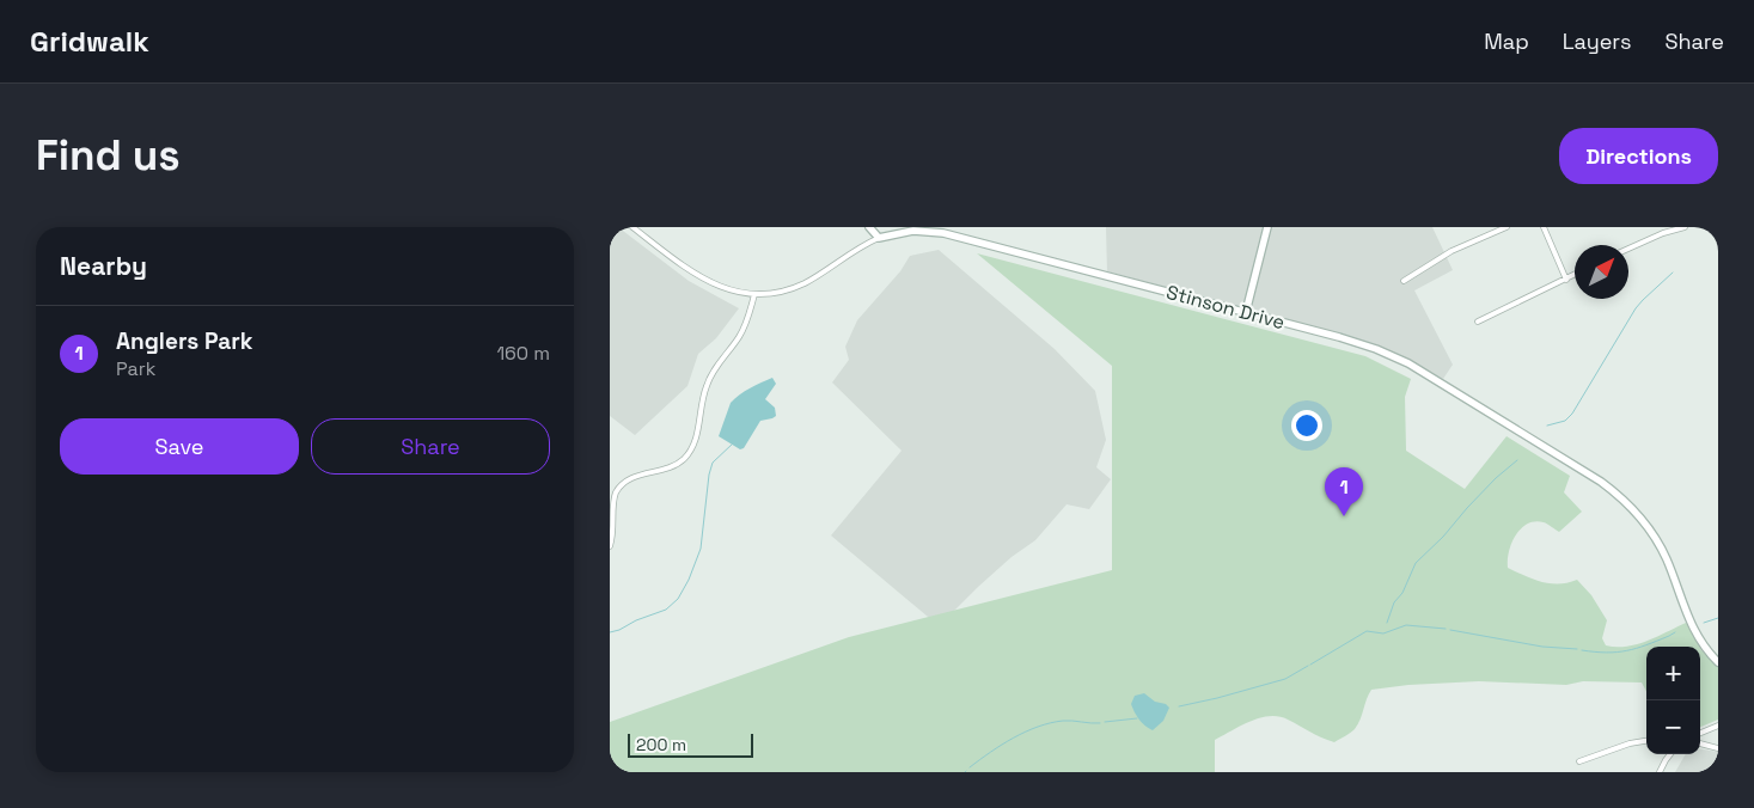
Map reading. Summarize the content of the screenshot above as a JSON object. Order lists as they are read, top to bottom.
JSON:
{
  "streets": {
    "street": ["Stinson Drive"]
  },
  "scale_bar": "200 m",
  "north": "top right",
  "page": {
    "header": "Gridwalk",
    "nav": ["Map", "Layers", "Share"],
    "buttons": [
      "Directions",
      ["Save", "Share"]
    ],
    "title": "Find us",
    "heading": "Nearby",
    "list": [
      {
        "mark": "1",
        "name": "Anglers Park",
        "note": "Park",
        "value": "160 m"
      }
    ],
    "pins": "1",
    "map_buttons": ["+", "−"],
    "scale": "200 m"
  }
}
